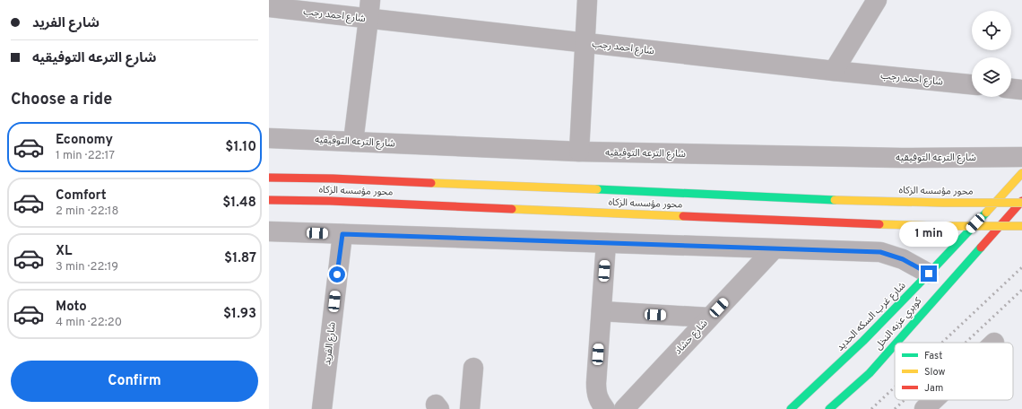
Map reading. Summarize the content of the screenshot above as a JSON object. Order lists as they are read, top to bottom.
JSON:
{
  "streets": {
    "main road": ["محور مؤسسه الزكاه", "شارع غرب السكه الحديد", "كوبري عزبه النخل"],
    "street": [
      "شارع احمد رجب",
      "شارع الترعه التوفيقيه",
      "شارع حشاد",
      "شارع الفريد"
    ]
  },
  "crossings": [
    ["محور مؤسسه الزكاه", "كوبري عزبه النخل"]
  ],
  "legend": ["Fast", "Slow", "Jam"],
  "page": {
    "banner": ["شارع الفريد", "شارع الترعه التوفيقيه"],
    "heading": "Choose a ride",
    "list": [
      {
        "name": "Economy",
        "note": "1 min · 22:17",
        "value": "$1.10"
      },
      {
        "name": "Comfort",
        "note": "2 min · 22:18",
        "value": "$1.48"
      },
      {
        "name": "XL",
        "note": "3 min · 22:19",
        "value": "$1.87"
      },
      {
        "name": "Moto",
        "note": "4 min · 22:20",
        "value": "$1.93"
      }
    ],
    "bubble": "1 min",
    "buttons": "Confirm"
  }
}
